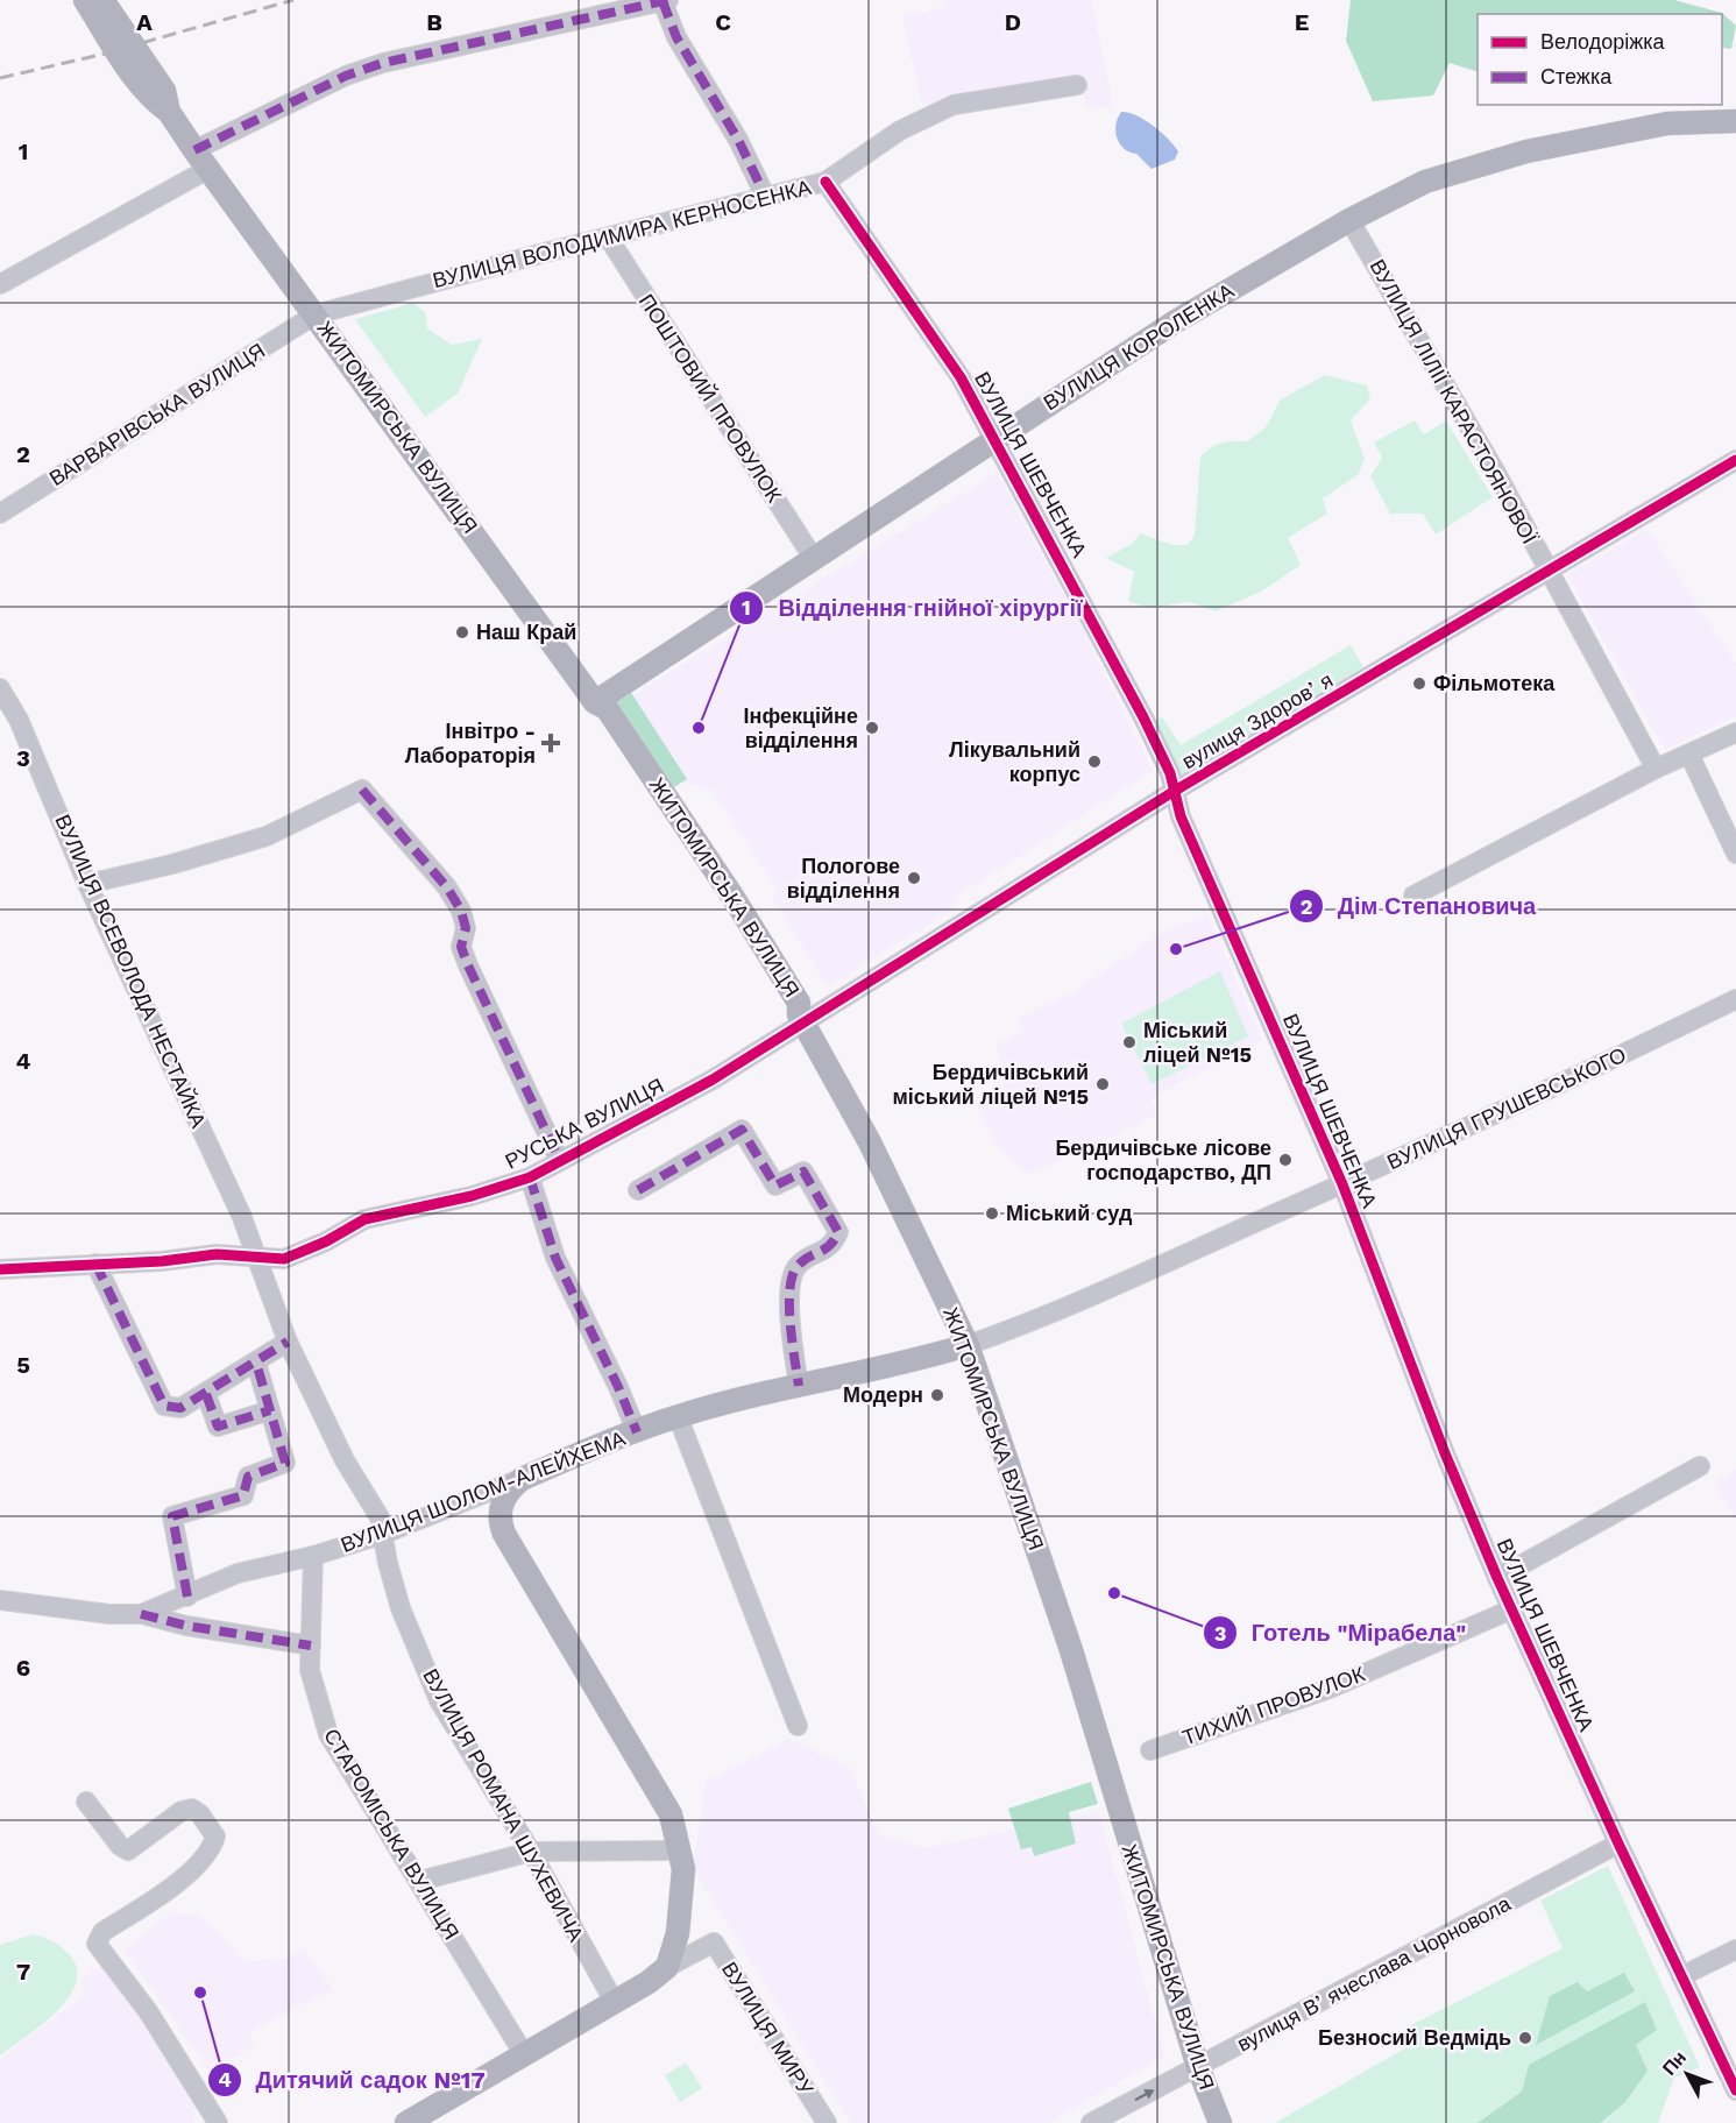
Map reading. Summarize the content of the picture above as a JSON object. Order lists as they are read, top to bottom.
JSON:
{
  "streets": {
    "main road": ["ВУЛИЦЯ КОРОЛЕНКА", "ЖИТОМИРСЬКА ВУЛИЦЯ", "ВУЛИЦЯ ШОЛОМ-АЛЕЙХЕМА"],
    "street": [
      "ВУЛИЦЯ ВОЛОДИМИРА КЕРНОСЕНКА",
      "ПОШТОВИЙ ПРОВУЛОК",
      "ВУЛИЦЯ ЛІЛІЇ КАРАСТОЯНОВОЇ",
      "ВАРВАРІВСЬКА ВУЛИЦЯ",
      "ВУЛИЦЯ ШЕВЧЕНКА",
      "вулиця Здоровʼя",
      "ВУЛИЦЯ ВСЕВОЛОДА НЕСТАЙКА",
      "ВУЛИЦЯ ГРУШЕВСЬКОГО",
      "РУСЬКА ВУЛИЦЯ",
      "ТИХИЙ ПРОВУЛОК",
      "ВУЛИЦЯ РОМАНА ШУХЕВИЧА",
      "СТАРОМІСЬКА ВУЛИЦЯ",
      "вулиця Вʼячеслава Чорновола",
      "ВУЛИЦЯ МИРУ"
    ]
  },
  "crossings": [
    ["ВУЛИЦЯ ВОЛОДИМИРА КЕРНОСЕНКА", "ПОШТОВИЙ ПРОВУЛОК"],
    ["ВУЛИЦЯ ВОЛОДИМИРА КЕРНОСЕНКА", "ВАРВАРІВСЬКА ВУЛИЦЯ"],
    ["ВУЛИЦЯ ВОЛОДИМИРА КЕРНОСЕНКА", "ЖИТОМИРСЬКА ВУЛИЦЯ"],
    ["ВУЛИЦЯ ВОЛОДИМИРА КЕРНОСЕНКА", "ВУЛИЦЯ ШЕВЧЕНКА"],
    ["ВУЛИЦЯ КОРОЛЕНКА", "ПОШТОВИЙ ПРОВУЛОК"],
    ["ВУЛИЦЯ КОРОЛЕНКА", "ВУЛИЦЯ ЛІЛІЇ КАРАСТОЯНОВОЇ"],
    ["ВУЛИЦЯ КОРОЛЕНКА", "ЖИТОМИРСЬКА ВУЛИЦЯ"],
    ["ВУЛИЦЯ КОРОЛЕНКА", "ВУЛИЦЯ ШЕВЧЕНКА"],
    ["ВУЛИЦЯ ЛІЛІЇ КАРАСТОЯНОВОЇ", "вулиця Здоровʼя"],
    ["ВАРВАРІВСЬКА ВУЛИЦЯ", "ЖИТОМИРСЬКА ВУЛИЦЯ"],
    ["ЖИТОМИРСЬКА ВУЛИЦЯ", "вулиця Здоровʼя"],
    ["ЖИТОМИРСЬКА ВУЛИЦЯ", "ВУЛИЦЯ ГРУШЕВСЬКОГО"],
    ["ЖИТОМИРСЬКА ВУЛИЦЯ", "РУСЬКА ВУЛИЦЯ"],
    ["ЖИТОМИРСЬКА ВУЛИЦЯ", "ВУЛИЦЯ ШОЛОМ-АЛЕЙХЕМА"],
    ["ЖИТОМИРСЬКА ВУЛИЦЯ", "вулиця Вʼячеслава Чорновола"],
    ["ВУЛИЦЯ ШЕВЧЕНКА", "вулиця Здоровʼя"],
    ["ВУЛИЦЯ ШЕВЧЕНКА", "ВУЛИЦЯ ГРУШЕВСЬКОГО"],
    ["ВУЛИЦЯ ШЕВЧЕНКА", "ТИХИЙ ПРОВУЛОК"],
    ["ВУЛИЦЯ ШЕВЧЕНКА", "вулиця Вʼячеслава Чорновола"],
    ["вулиця Здоровʼя", "РУСЬКА ВУЛИЦЯ"],
    ["ВУЛИЦЯ ВСЕВОЛОДА НЕСТАЙКА", "РУСЬКА ВУЛИЦЯ"],
    ["ВУЛИЦЯ ВСЕВОЛОДА НЕСТАЙКА", "ВУЛИЦЯ РОМАНА ШУХЕВИЧА"],
    ["ВУЛИЦЯ ГРУШЕВСЬКОГО", "ВУЛИЦЯ ШОЛОМ-АЛЕЙХЕМА"],
    ["РУСЬКА ВУЛИЦЯ", "ВУЛИЦЯ РОМАНА ШУХЕВИЧА"],
    ["ВУЛИЦЯ ШОЛОМ-АЛЕЙХЕМА", "ВУЛИЦЯ РОМАНА ШУХЕВИЧА"],
    ["ВУЛИЦЯ ШОЛОМ-АЛЕЙХЕМА", "СТАРОМІСЬКА ВУЛИЦЯ"]
  ],
  "places": {
    "other": [
      "Наш Край",
      "Фільмотека",
      "Відділення гнійної хірургії",
      "Інфекційне відділення",
      "Лікувальний корпус",
      "Пологове відділення",
      "Дім Степановича",
      "Міський ліцей №15",
      "Бердичівський міський ліцей №15",
      "Бердичівське лісове господарство, ДП",
      "Міський суд",
      "Модерн",
      "Готель \"Мірабела\"",
      "Дитячий садок №17",
      "Безносий Ведмідь"
    ],
    "health": ["Інвітро - Лабораторія"]
  },
  "legend": ["Велодоріжка", "Стежка"],
  "north": "top left",
  "grid": {
    "columns": [
      "A",
      "B",
      "C",
      "D",
      "E"
    ],
    "rows": [
      "1",
      "2",
      "3",
      "4",
      "5",
      "6",
      "7"
    ]
  }
}
